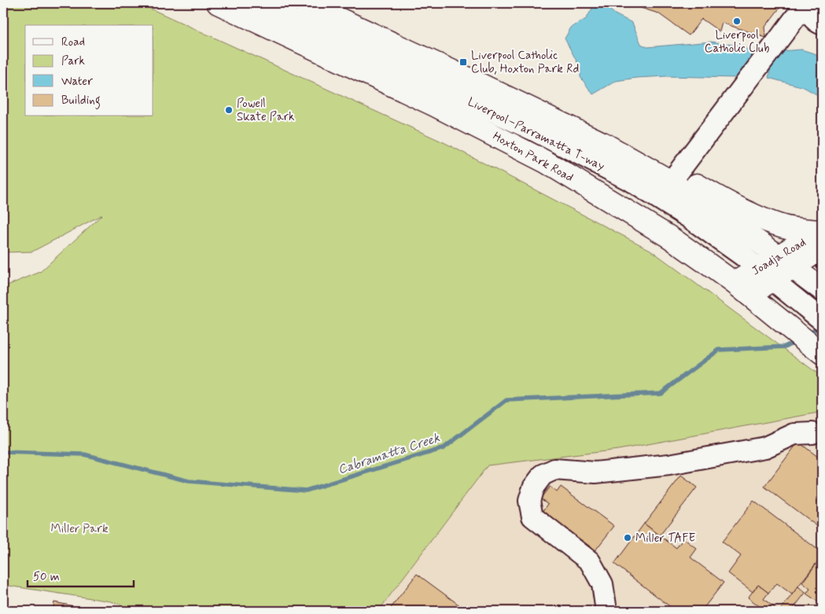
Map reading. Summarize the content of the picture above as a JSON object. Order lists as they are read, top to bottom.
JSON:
{
  "streets": {
    "main road": ["Hoxton Park Road", "Joadja Road"],
    "lane": ["Liverpool–Parramatta T-way"]
  },
  "crossings": [
    ["Liverpool–Parramatta T-way", "Joadja Road"],
    ["Hoxton Park Road", "Joadja Road"]
  ],
  "water": ["Cabramatta Creek"],
  "parks": ["Miller Park"],
  "places": {
    "other": ["Liverpool Catholic Club", "Powell Skate Park", "Miller TAFE"],
    "transit": ["Liverpool Catholic Club, Hoxton Park Rd"]
  },
  "legend": [
    "Road",
    "Park",
    "Water",
    "Building"
  ],
  "scale_bar": "50 m"
}
